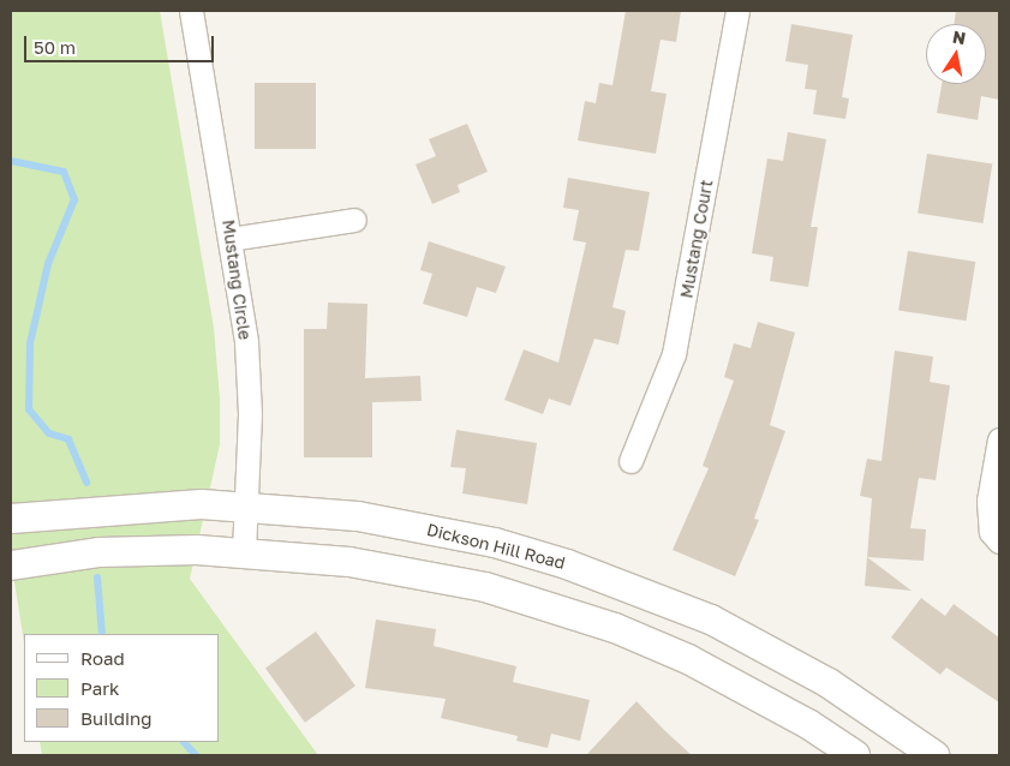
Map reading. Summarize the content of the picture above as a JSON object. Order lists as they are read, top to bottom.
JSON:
{
  "streets": {
    "street": ["Mustang Court", "Mustang Circle", "Dickson Hill Road"]
  },
  "crossings": [
    ["Mustang Circle", "Dickson Hill Road"]
  ],
  "legend": ["Road", "Park", "Building"],
  "scale_bar": "50 m",
  "north": "top"
}
